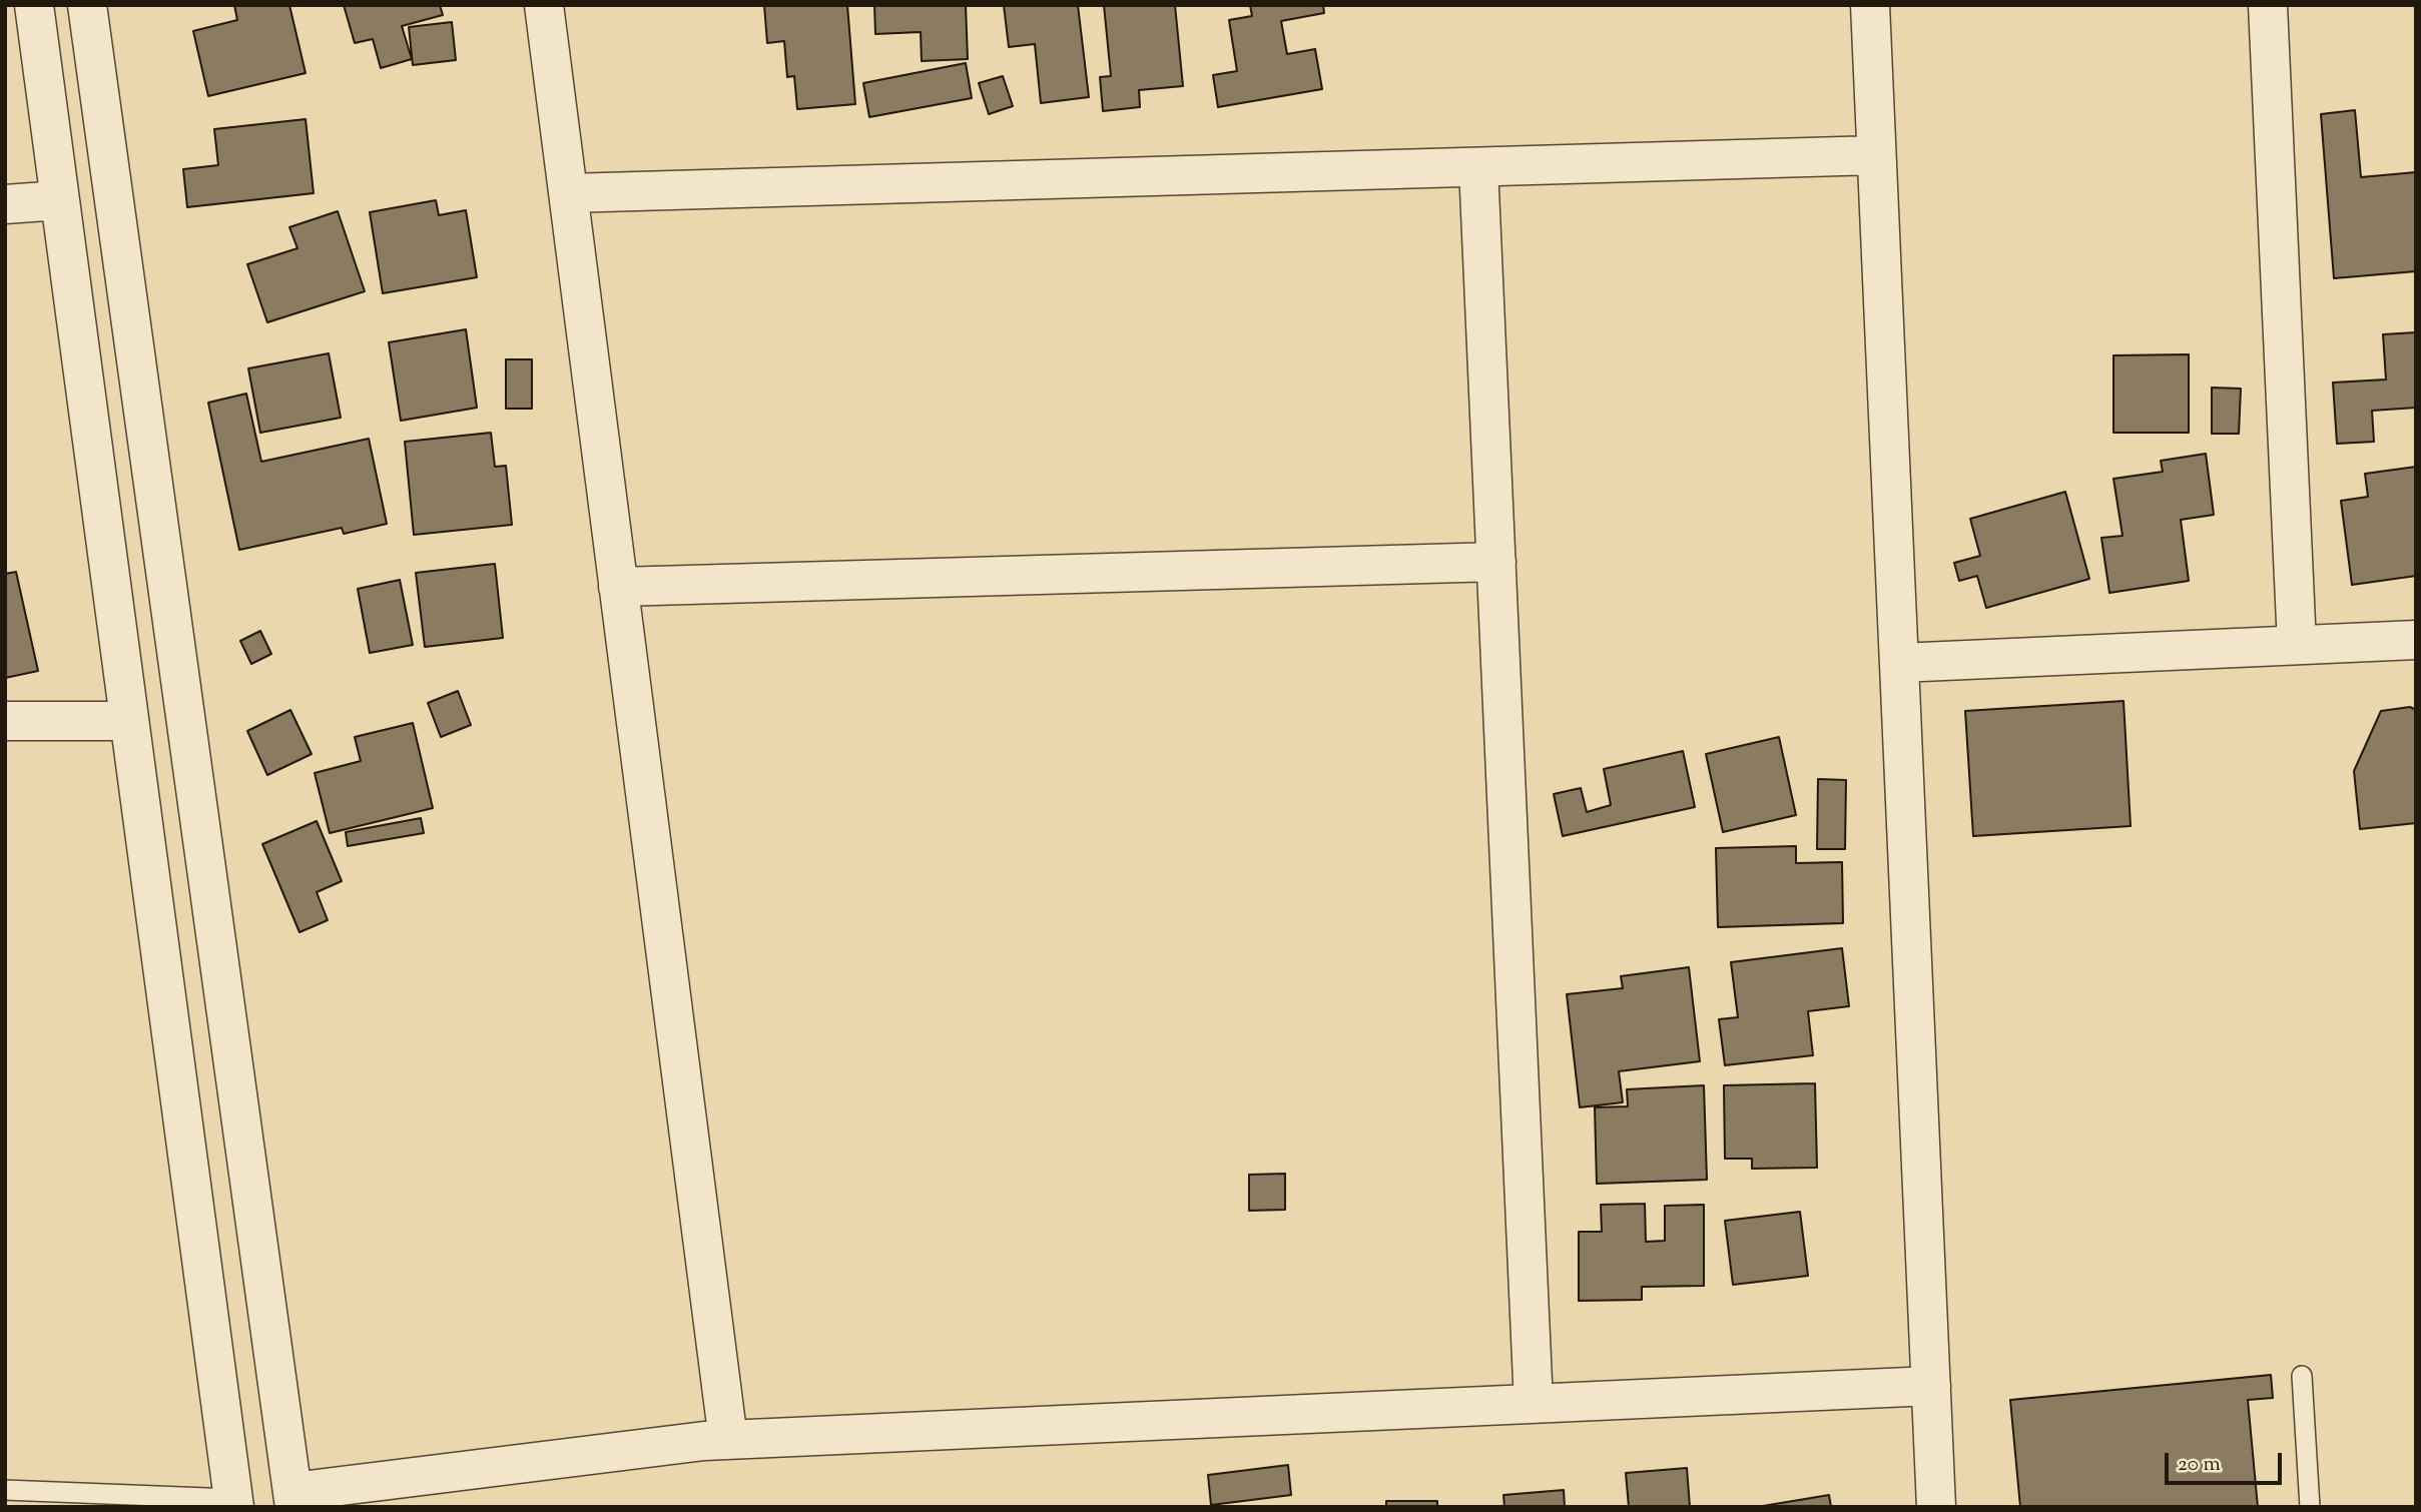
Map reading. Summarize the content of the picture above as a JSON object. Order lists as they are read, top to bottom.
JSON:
{
  "scale_bar": "20 m"
}
